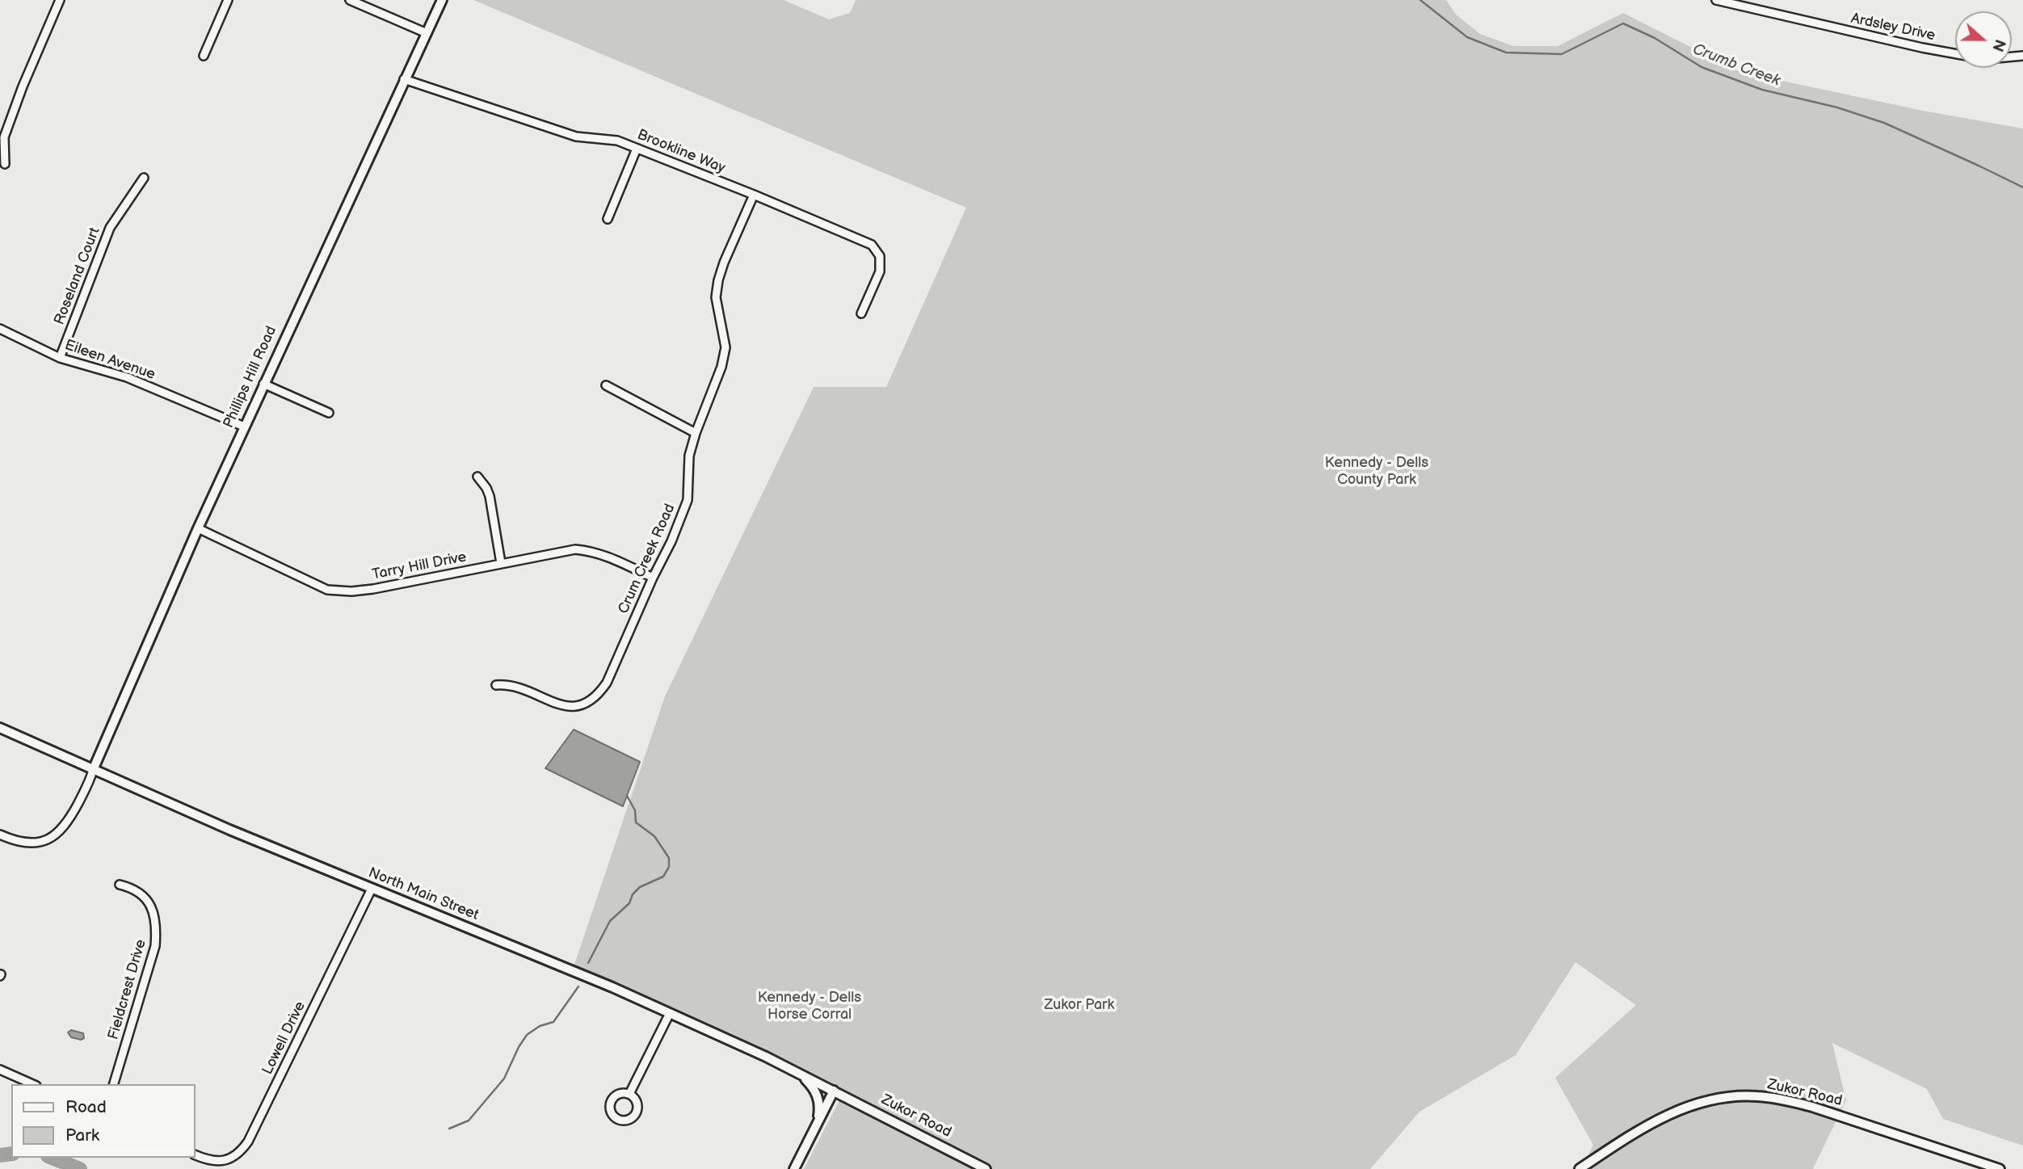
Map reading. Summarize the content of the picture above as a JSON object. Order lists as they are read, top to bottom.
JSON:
{
  "streets": {
    "street": [
      "Ardsley Drive",
      "Brookline Way",
      "Roseland Court",
      "Eileen Avenue",
      "Phillips Hill Road",
      "Crum Creek Road",
      "Tarry Hill Drive",
      "North Main Street",
      "Fieldcrest Drive",
      "Lowell Drive",
      "Zukor Road"
    ]
  },
  "crossings": [
    ["Brookline Way", "Phillips Hill Road"],
    ["Brookline Way", "Crum Creek Road"],
    ["Roseland Court", "Eileen Avenue"],
    ["Eileen Avenue", "Phillips Hill Road"],
    ["Phillips Hill Road", "Tarry Hill Drive"],
    ["Phillips Hill Road", "North Main Street"],
    ["Crum Creek Road", "Tarry Hill Drive"],
    ["North Main Street", "Lowell Drive"],
    ["North Main Street", "Zukor Road"]
  ],
  "water": ["Crumb Creek"],
  "parks": ["Kennedy - Dells County Park", "Kennedy - Dells Horse Corral", "Zukor Park"],
  "legend": ["Road", "Park"],
  "north": "right"
}
